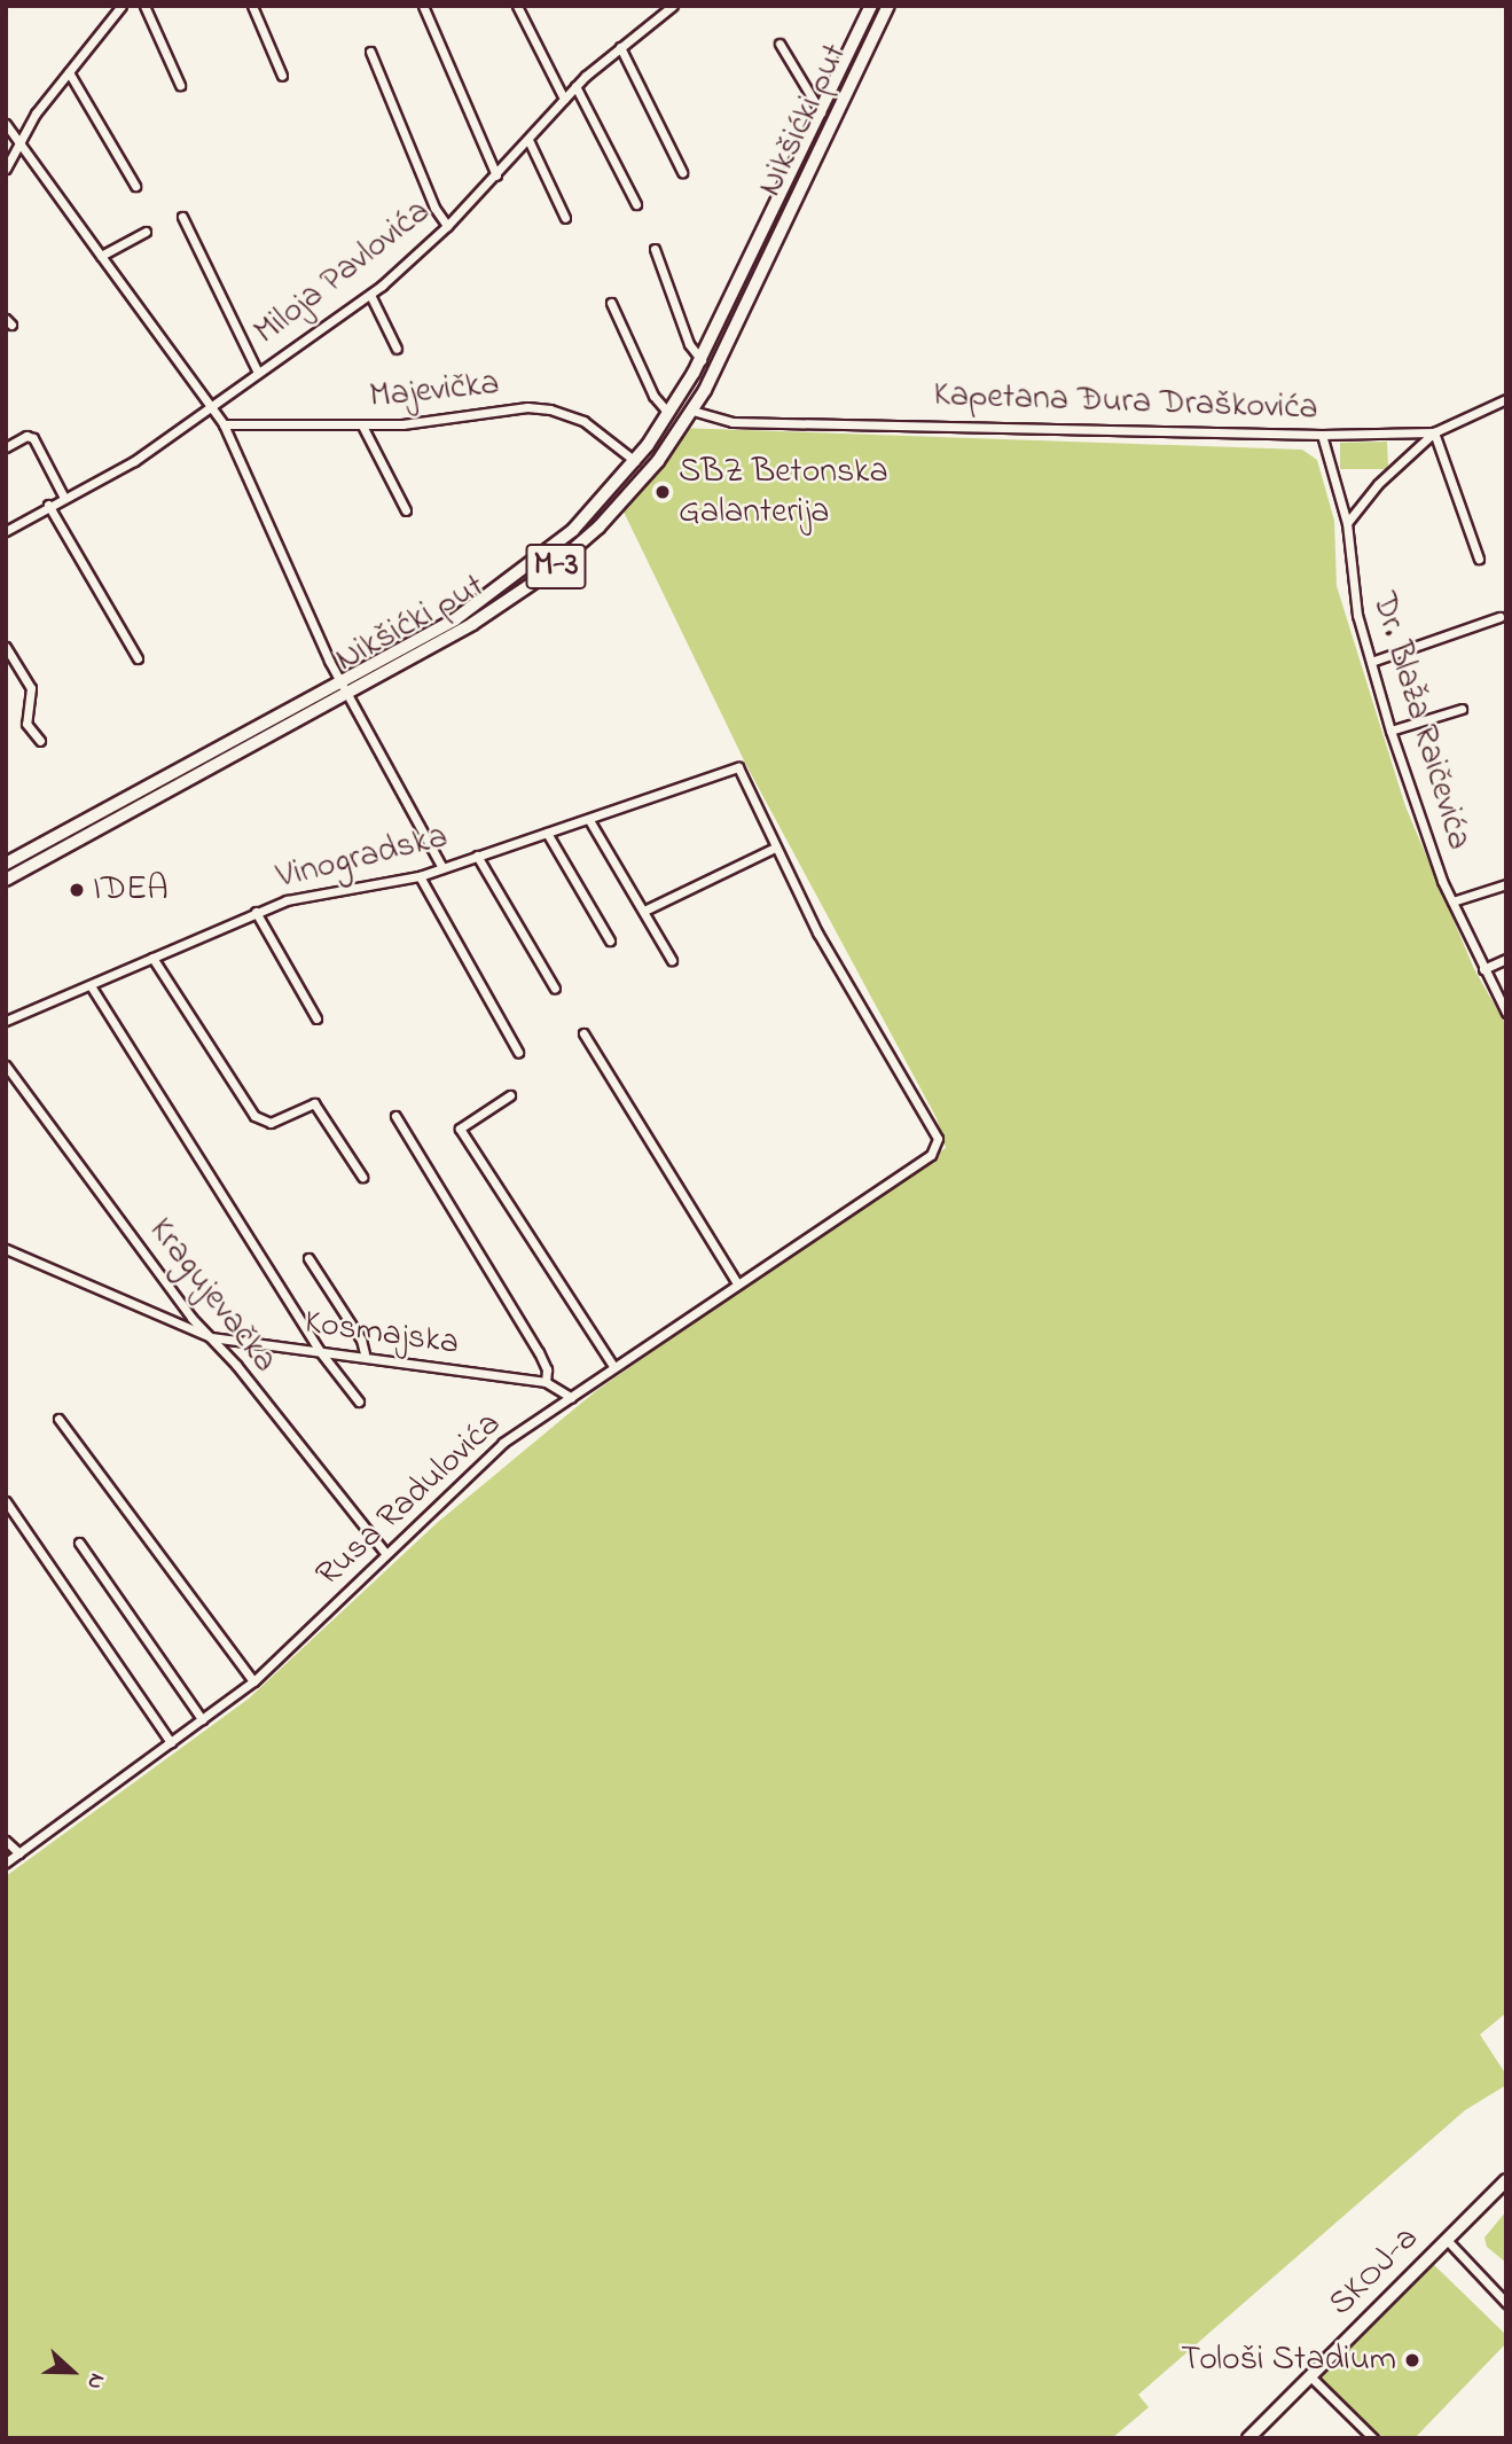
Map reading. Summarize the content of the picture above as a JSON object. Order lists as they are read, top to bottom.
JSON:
{
  "streets": {
    "main road": ["Nikšićki put", "M-3", "SKOJ-a"],
    "street": [
      "Miloja Pavlovića",
      "Majevička",
      "Kapetana Đura Draškovića",
      "Dr. Blaža Raičevića",
      "Vinogradska",
      "Kragujevačka",
      "Kosmajska",
      "Rusa Radulovića"
    ]
  },
  "crossings": [
    ["Nikšićki put", "Kapetana Đura Draškovića"],
    ["Kapetana Đura Draškovića", "Dr. Blaža Raičevića"],
    ["Vinogradska", "Rusa Radulovića"],
    ["Kragujevačka", "Kosmajska"],
    ["Kragujevačka", "Rusa Radulovića"],
    ["Kosmajska", "Rusa Radulovića"]
  ],
  "places": ["SBZ Betonska Galanterija", "IDEA", "Tološi Stadium"],
  "north": "right"
}
